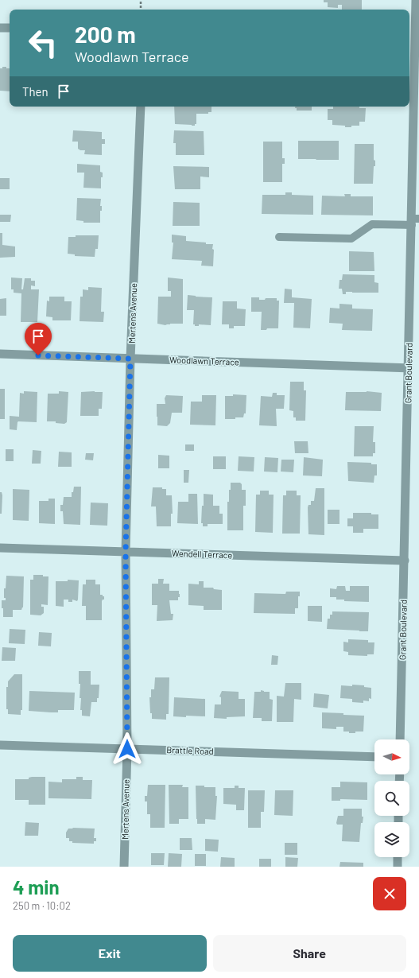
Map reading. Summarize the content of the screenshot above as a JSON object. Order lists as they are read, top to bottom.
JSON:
{
  "streets": {
    "street": [
      "Mertens Avenue",
      "Woodlawn Terrace",
      "Grant Boulevard",
      "Wendell Terrace",
      "Brattle Road"
    ]
  },
  "crossings": [
    ["Mertens Avenue", "Woodlawn Terrace"],
    ["Mertens Avenue", "Wendell Terrace"],
    ["Mertens Avenue", "Brattle Road"],
    ["Woodlawn Terrace", "Grant Boulevard"],
    ["Grant Boulevard", "Wendell Terrace"]
  ],
  "north": "right",
  "page": {
    "turn": ["200 m", "Woodlawn Terrace"],
    "then": "Then",
    "heading": ["4 min", "250 m · 10:02"],
    "buttons": ["Exit", "Share"]
  }
}
